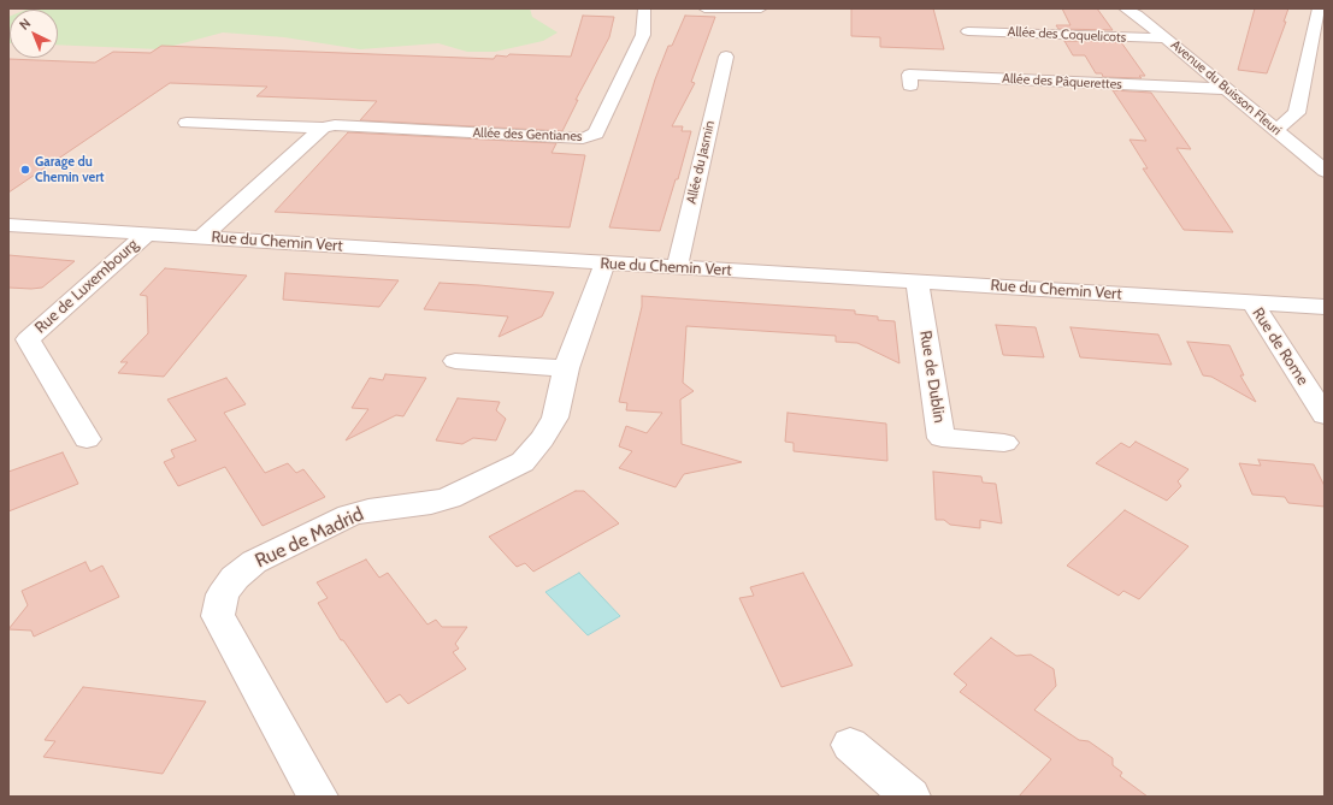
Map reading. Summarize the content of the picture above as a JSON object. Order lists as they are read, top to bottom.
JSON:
{
  "streets": {
    "street": [
      "Allée des Coquelicots",
      "Allée des Pâquerettes",
      "Avenue du Buisson Fleuri",
      "Allée des Gentianes",
      "Allée du Jasmin",
      "Rue du Chemin Vert",
      "Rue de Luxembourg",
      "Rue de Rome",
      "Rue de Dublin",
      "Rue de Madrid"
    ]
  },
  "crossings": [
    ["Allée des Coquelicots", "Avenue du Buisson Fleuri"],
    ["Allée des Pâquerettes", "Avenue du Buisson Fleuri"],
    ["Allée du Jasmin", "Rue du Chemin Vert"],
    ["Rue du Chemin Vert", "Rue de Luxembourg"],
    ["Rue du Chemin Vert", "Rue de Rome"],
    ["Rue du Chemin Vert", "Rue de Dublin"],
    ["Rue du Chemin Vert", "Rue de Madrid"]
  ],
  "places": ["Garage du Chemin vert"],
  "north": "top left"
}
